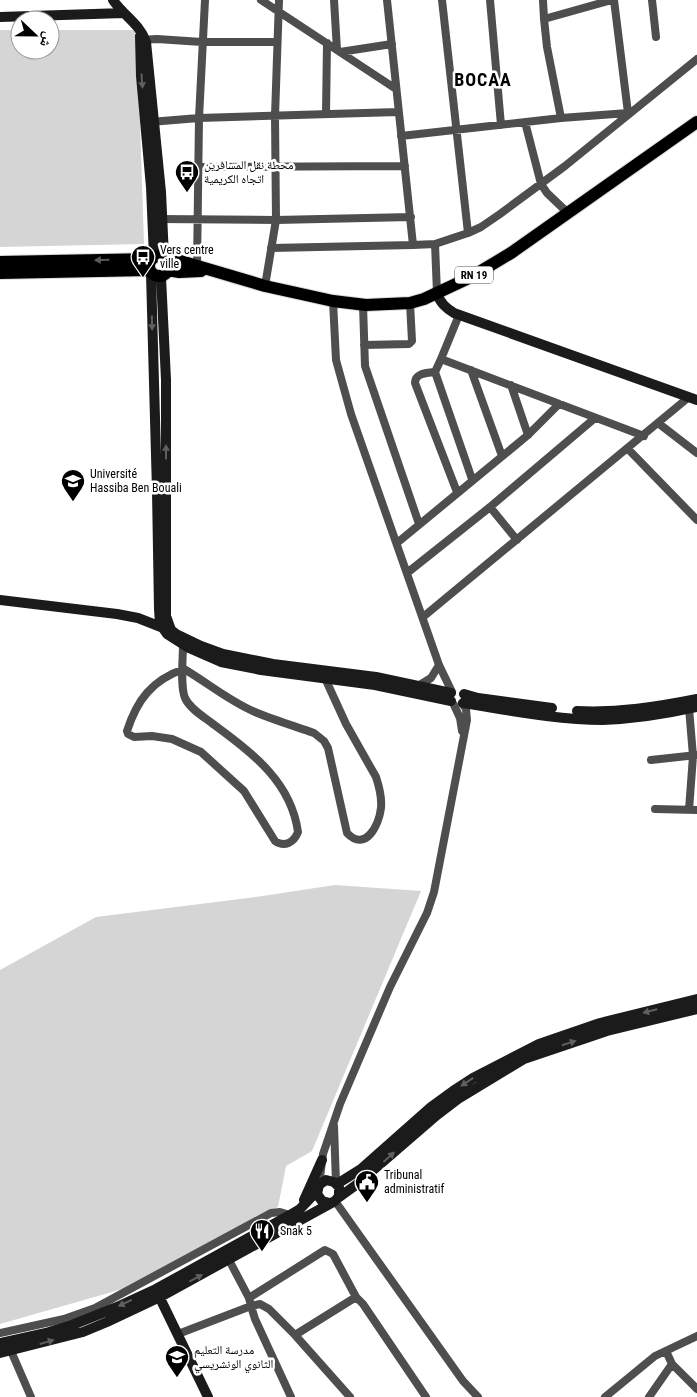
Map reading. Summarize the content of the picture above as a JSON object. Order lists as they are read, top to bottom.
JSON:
{
  "streets": {
    "main road": ["RN 19"]
  },
  "districts": ["BOCAA"],
  "places": {
    "bus stop": ["محطة نقل المسافرين اتجاه الكريمية", "Vers centre ville"],
    "school or university": ["Université Hassiba Ben Bouali", "مدرسة التعليم الثانوي الونشريسي"],
    "public building": ["Tribunal administratif"],
    "restaurant": ["Snak 5"]
  },
  "north": "right"
}
